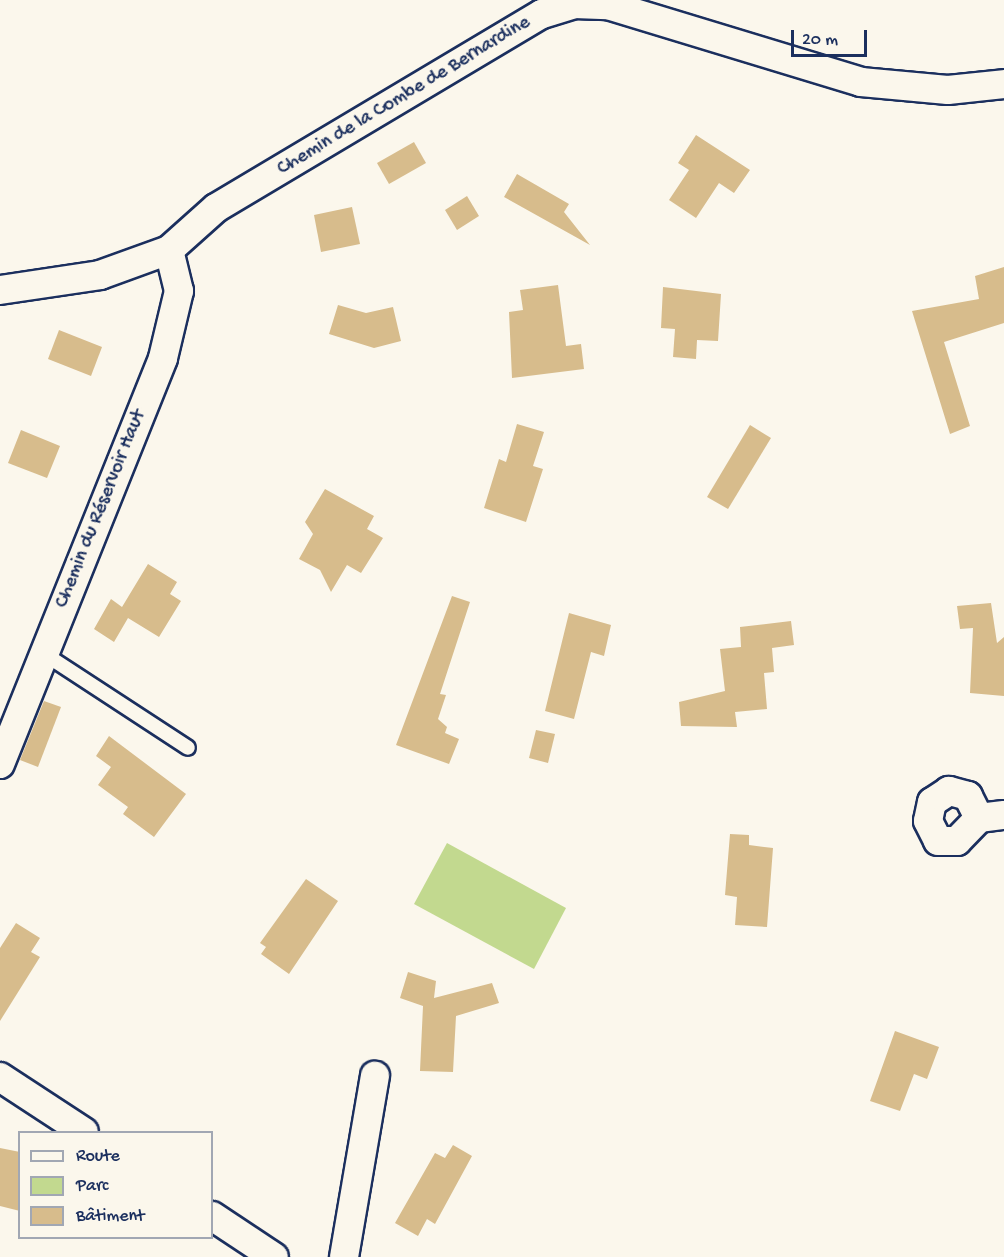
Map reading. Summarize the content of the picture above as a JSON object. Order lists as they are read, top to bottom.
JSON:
{
  "streets": {
    "street": ["Chemin de la Combe de Bernardine", "Chemin du Réservoir Haut"]
  },
  "crossings": [
    ["Chemin de la Combe de Bernardine", "Chemin du Réservoir Haut"]
  ],
  "legend": ["Route", "Parc", "Bâtiment"],
  "scale_bar": "20 m"
}
